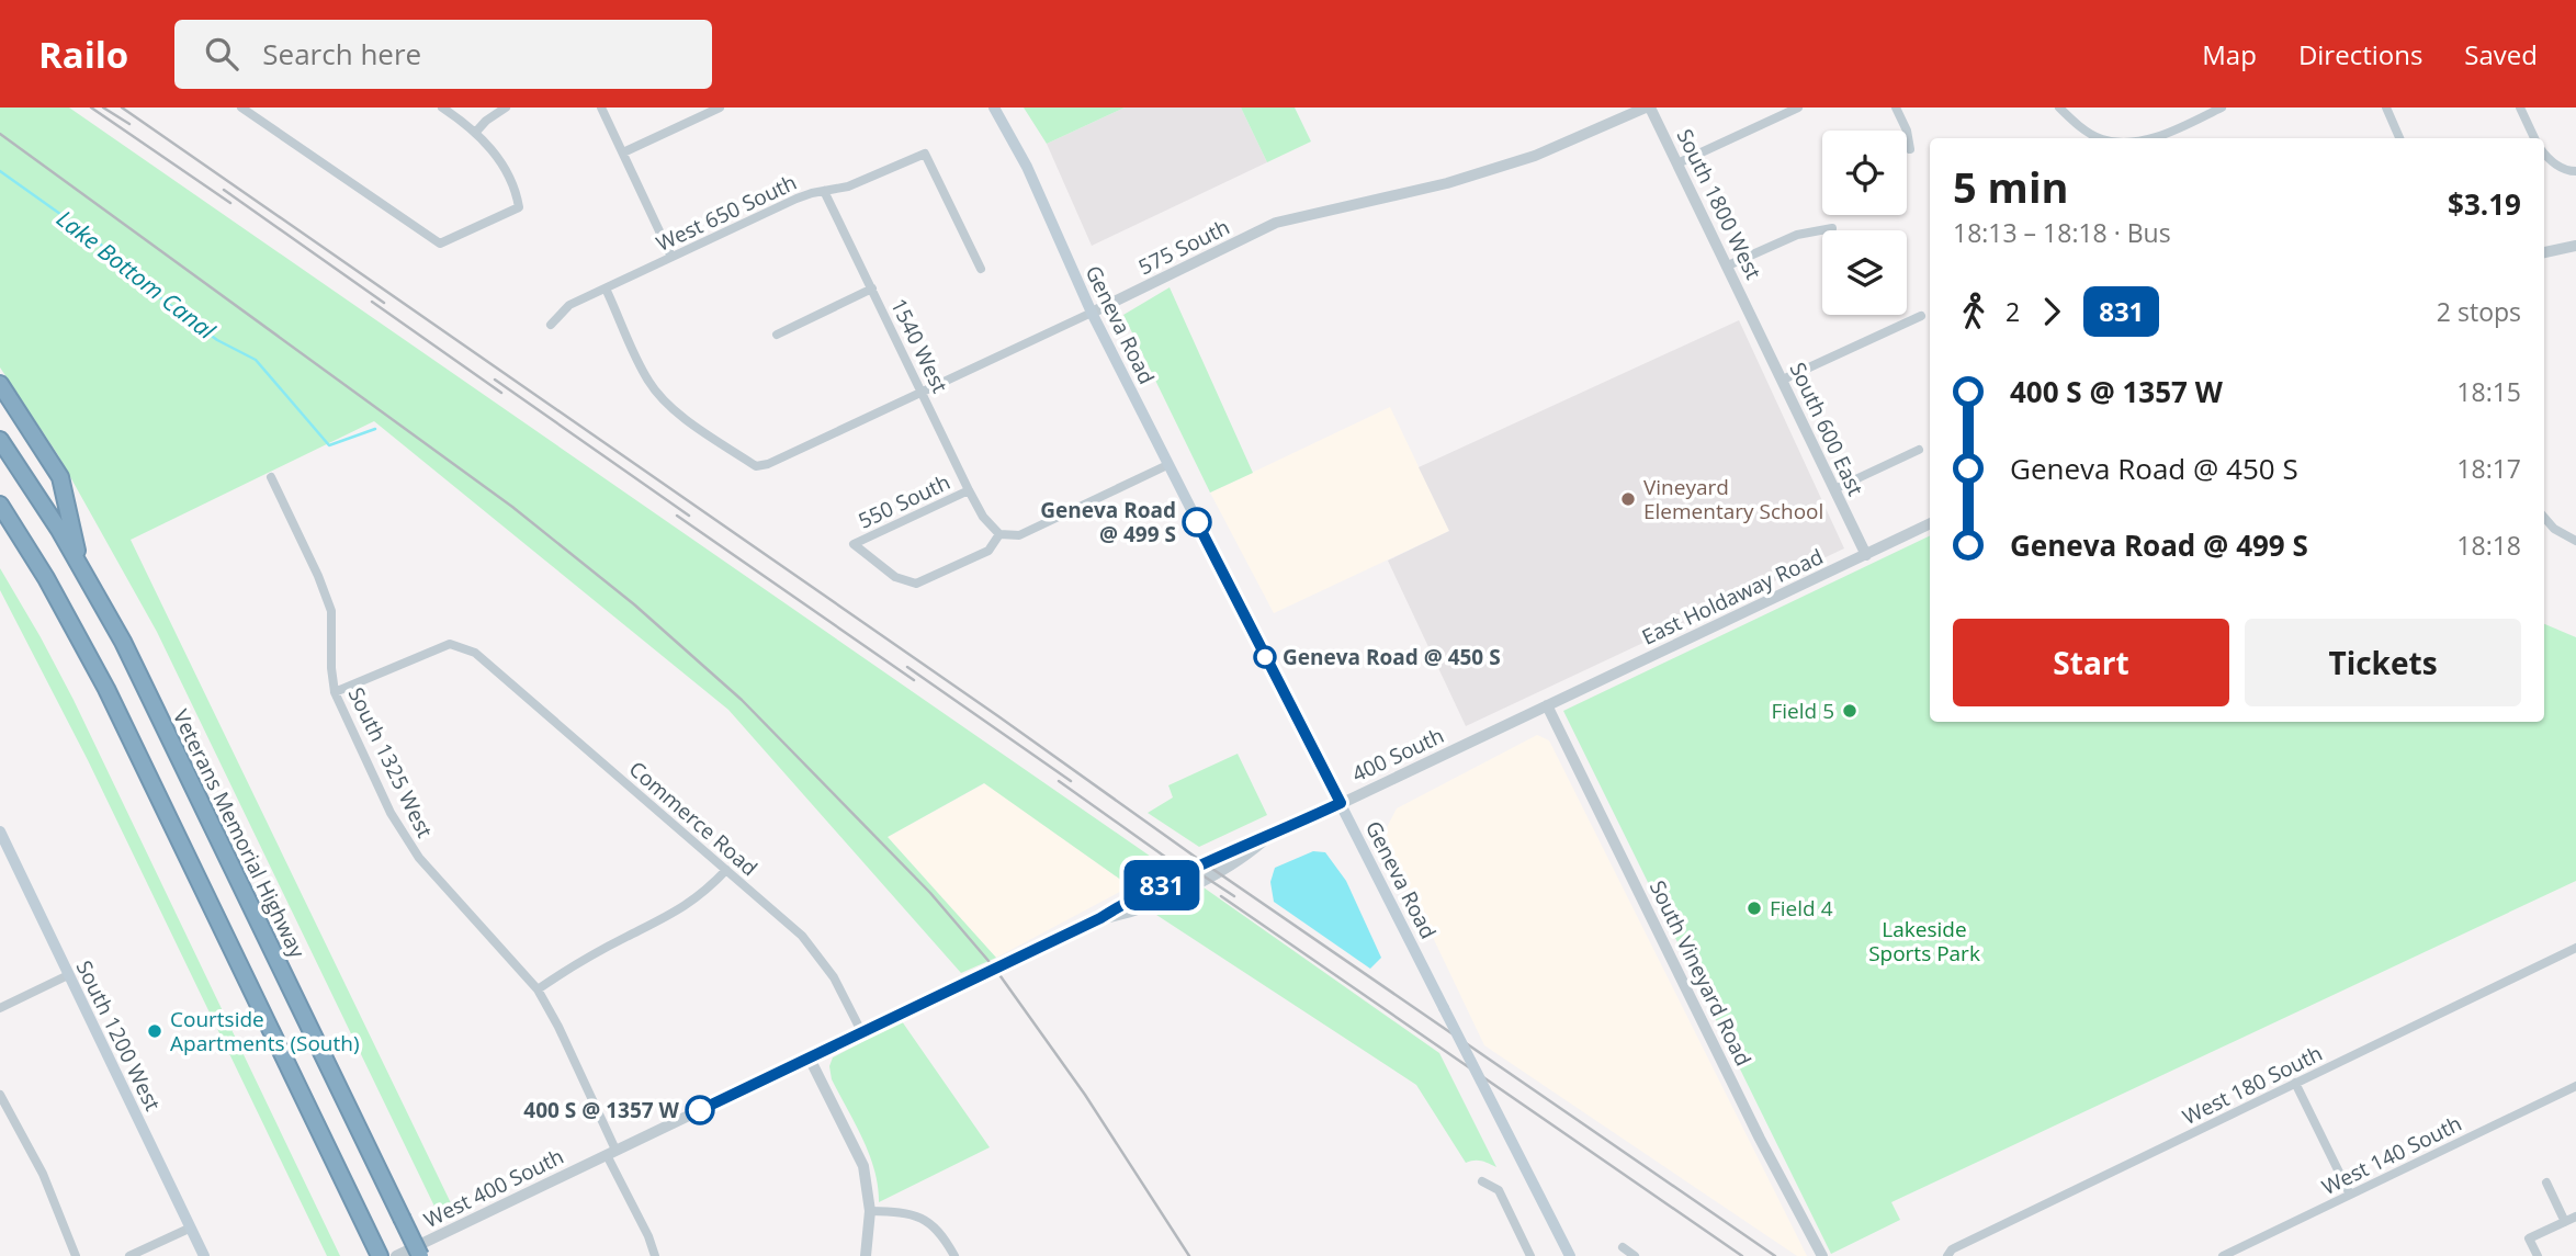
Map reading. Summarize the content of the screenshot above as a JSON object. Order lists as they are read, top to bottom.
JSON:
{
  "streets": {
    "highway": ["Veterans Memorial Highway"],
    "main road": ["Geneva Road", "South 1200 West"],
    "street": [
      "South 1800 West",
      "West 650 South",
      "575 South",
      "1540 West",
      "South 600 East",
      "550 South",
      "East Holdaway Road",
      "400 South",
      "South 1325 West",
      "Commerce Road",
      "South Vineyard Road",
      "West 180 South",
      "West 140 South",
      "West 400 South"
    ]
  },
  "crossings": [
    ["South 1800 West", "575 South"],
    ["South 1800 West", "South 600 East"],
    ["West 650 South", "575 South"],
    ["West 650 South", "1540 West"],
    ["575 South", "Geneva Road"],
    ["575 South", "1540 West"],
    ["Geneva Road", "400 South"],
    ["1540 West", "550 South"],
    ["South 600 East", "East Holdaway Road"],
    ["East Holdaway Road", "400 South"],
    ["East Holdaway Road", "South Vineyard Road"],
    ["400 South", "South 1325 West"],
    ["400 South", "Commerce Road"],
    ["400 South", "South Vineyard Road"],
    ["400 South", "West 400 South"],
    ["South 1325 West", "Commerce Road"],
    ["South 1325 West", "West 400 South"]
  ],
  "water": ["Lake Bottom Canal"],
  "parks": ["Lakeside Sports Park"],
  "places": [
    "Vineyard Elementary School",
    "Geneva Road @ 499 S",
    "Geneva Road @ 450 S",
    "Field 5",
    "Field 4",
    "Courtside Apartments (South)",
    "400 S @ 1357 W"
  ],
  "lines": ["bus line 831"],
  "page": {
    "header": "Railo",
    "search": "Search here",
    "nav": ["Map", "Directions", "Saved"],
    "on_map": "831",
    "heading": ["5 min", "18:13 – 18:18 · Bus", "$3.19"],
    "legs": ["2", "831", "2 stops"],
    "list": [
      {
        "name": "400 S @ 1357 W",
        "value": "18:15"
      },
      {
        "name": "Geneva Road @ 450 S",
        "value": "18:17"
      },
      {
        "name": "Geneva Road @ 499 S",
        "value": "18:18"
      }
    ],
    "buttons": ["Start", "Tickets"]
  }
}
